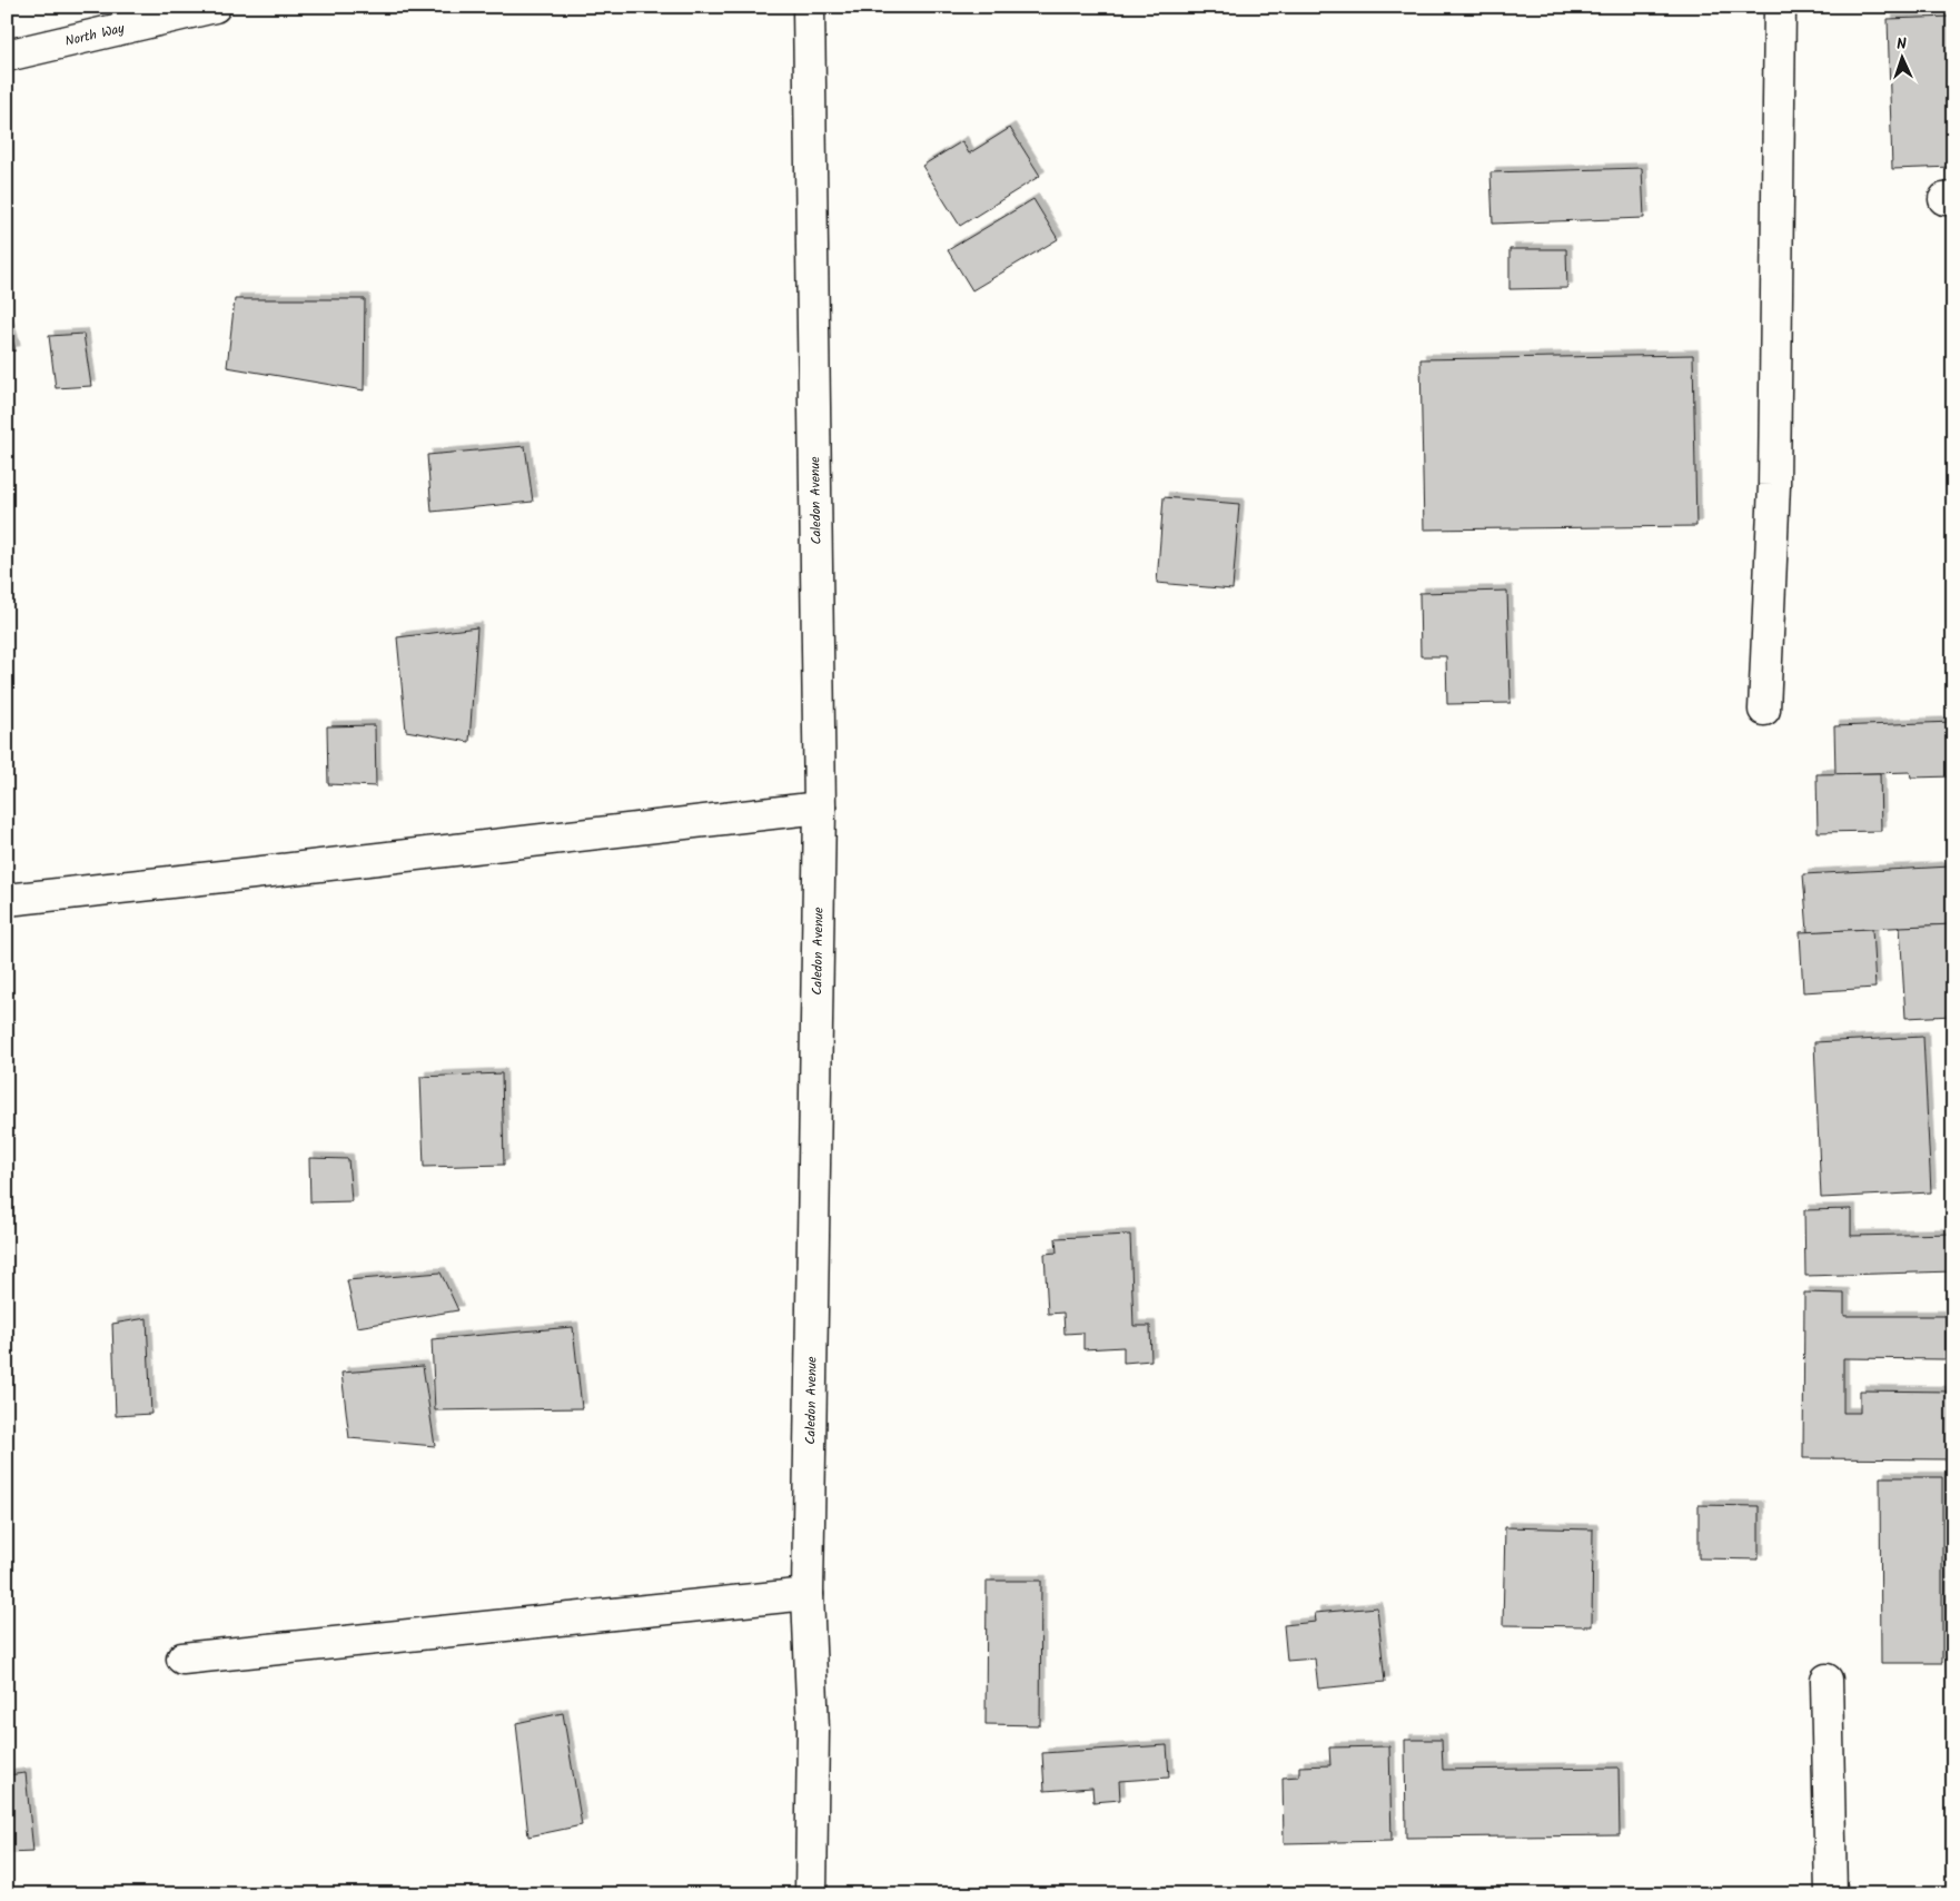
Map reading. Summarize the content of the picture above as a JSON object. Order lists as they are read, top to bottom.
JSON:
{
  "streets": {
    "street": ["North Way", "Caledon Avenue"]
  },
  "north": "top"
}
